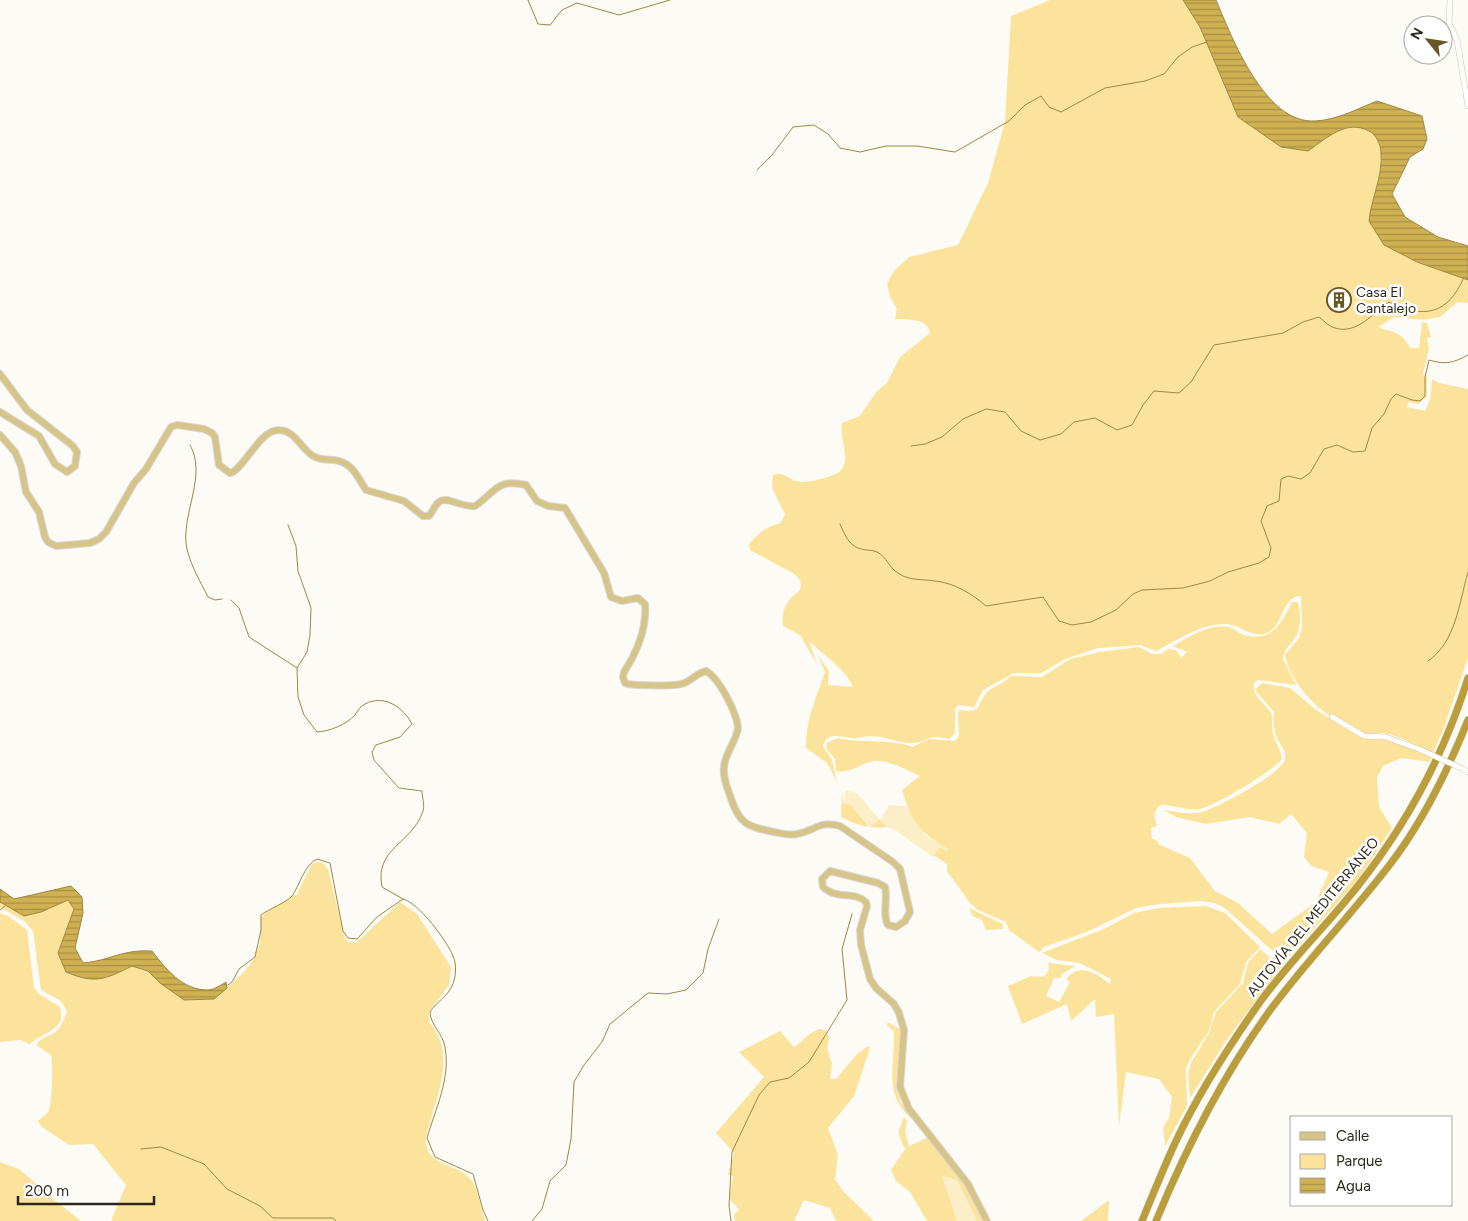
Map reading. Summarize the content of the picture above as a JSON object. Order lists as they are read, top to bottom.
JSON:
{
  "streets": {
    "highway": ["AUTOVÍA DEL MEDITERRÁNEO"]
  },
  "places": {
    "building": ["Casa El Cantalejo"]
  },
  "legend": ["Calle", "Parque", "Agua"],
  "scale_bar": "200 m",
  "north": "top left"
}
